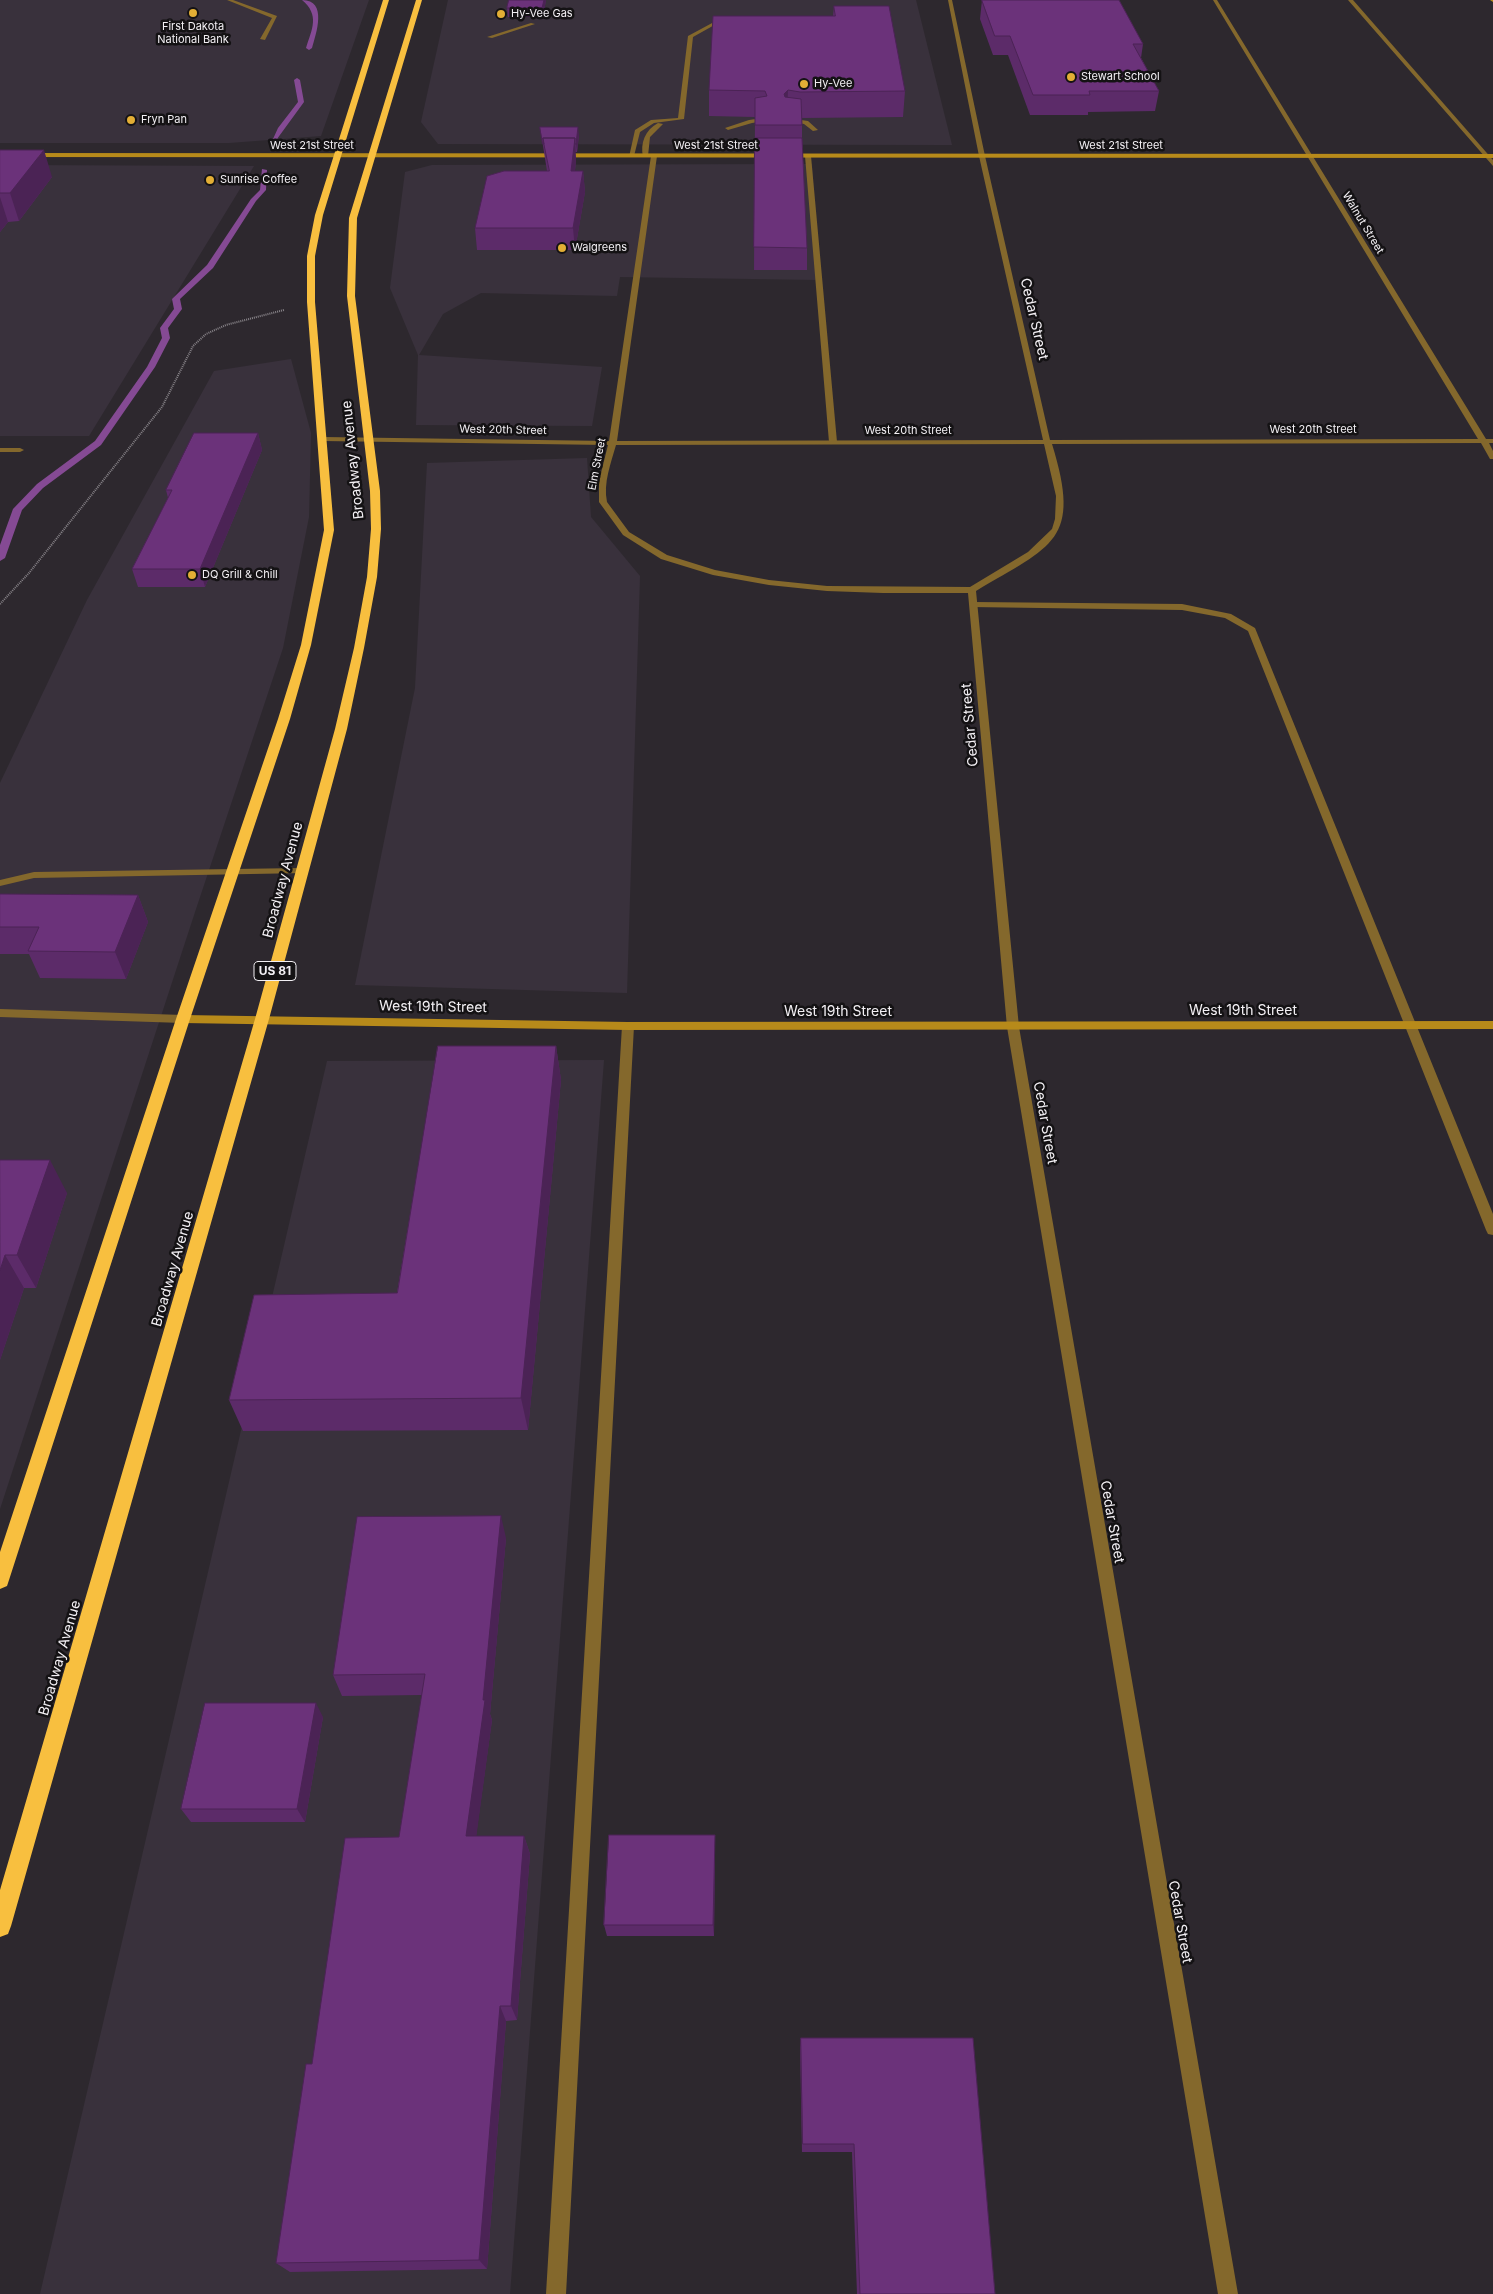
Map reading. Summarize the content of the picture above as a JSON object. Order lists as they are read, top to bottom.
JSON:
{
  "streets": {
    "highway": ["Broadway Avenue", "US 81"],
    "street": [
      "West 21st Street",
      "Walnut Street",
      "Cedar Street",
      "West 20th Street",
      "Elm Street",
      "West 19th Street"
    ]
  },
  "crossings": [
    ["West 21st Street", "Walnut Street"],
    ["West 21st Street", "Cedar Street"],
    ["West 21st Street", "Broadway Avenue"],
    ["West 21st Street", "Elm Street"],
    ["Walnut Street", "West 20th Street"],
    ["Cedar Street", "West 20th Street"],
    ["Cedar Street", "Elm Street"],
    ["Cedar Street", "West 19th Street"],
    ["West 20th Street", "Broadway Avenue"],
    ["West 20th Street", "Elm Street"],
    ["Broadway Avenue", "West 19th Street"]
  ],
  "places": [
    "First Dakota National Bank",
    "Hy-Vee Gas",
    "Stewart School",
    "Hy-Vee",
    "Fryn Pan",
    "Sunrise Coffee",
    "Walgreens",
    "DQ Grill & Chill"
  ]
}
